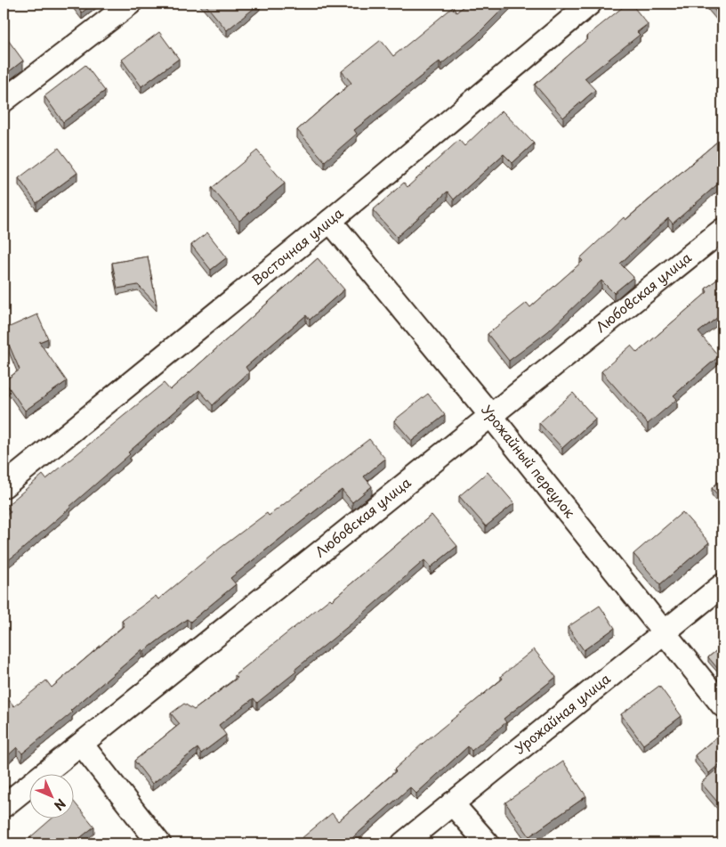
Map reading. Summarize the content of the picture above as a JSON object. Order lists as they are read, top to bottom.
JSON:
{
  "streets": {
    "street": [
      "Восточная улица",
      "Любовская улица",
      "Урожайный переулок",
      "Урожайная улица"
    ]
  },
  "crossings": [
    ["Восточная улица", "Урожайный переулок"],
    ["Любовская улица", "Урожайный переулок"],
    ["Урожайный переулок", "Урожайная улица"]
  ],
  "north": "bottom right"
}
